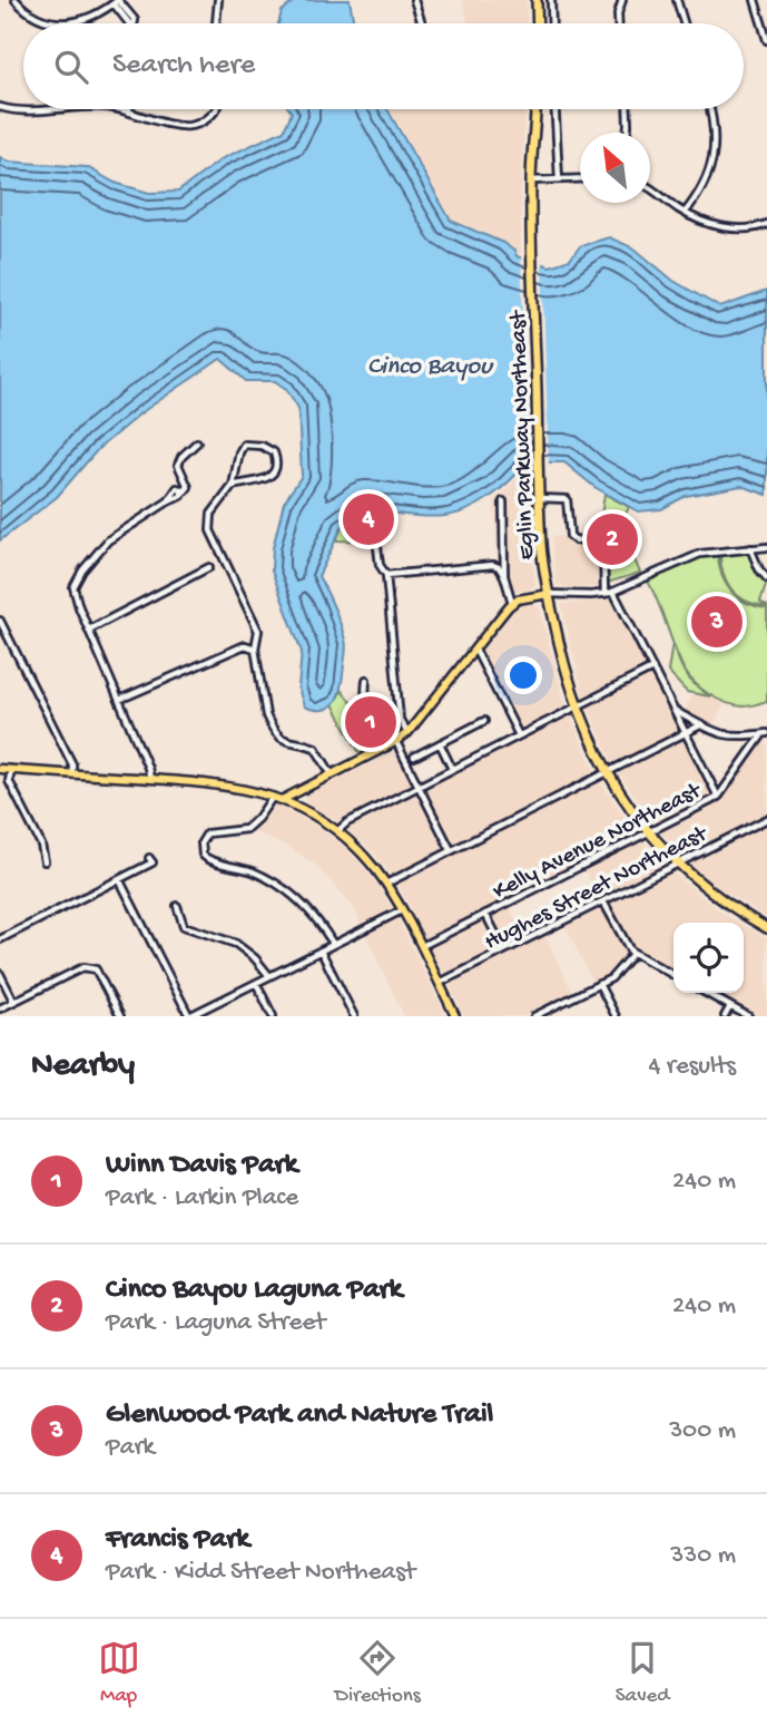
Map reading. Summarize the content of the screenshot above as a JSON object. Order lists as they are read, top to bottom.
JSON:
{
  "streets": {
    "highway": ["Eglin Parkway Northeast"],
    "street": ["Kelly Avenue Northeast", "Hughes Street Northeast"]
  },
  "crossings": [
    ["Eglin Parkway Northeast", "Kelly Avenue Northeast"],
    ["Eglin Parkway Northeast", "Hughes Street Northeast"]
  ],
  "water": ["Cinco Bayou"],
  "north": "top left",
  "page": {
    "search": "Search here",
    "pins": [
      "4",
      "2",
      "3",
      "1"
    ],
    "heading": ["Nearby", "4 results"],
    "list": [
      {
        "mark": "1",
        "name": "Winn Davis Park",
        "note": "Park · Larkin Place",
        "value": "240 m"
      },
      {
        "mark": "2",
        "name": "Cinco Bayou Laguna Park",
        "note": "Park · Laguna Street",
        "value": "240 m"
      },
      {
        "mark": "3",
        "name": "Glenwood Park and Nature Trail",
        "note": "Park",
        "value": "300 m"
      },
      {
        "mark": "4",
        "name": "Francis Park",
        "note": "Park · Kidd Street Northeast",
        "value": "330 m"
      }
    ],
    "nav": ["Map", "Directions", "Saved"]
  }
}
